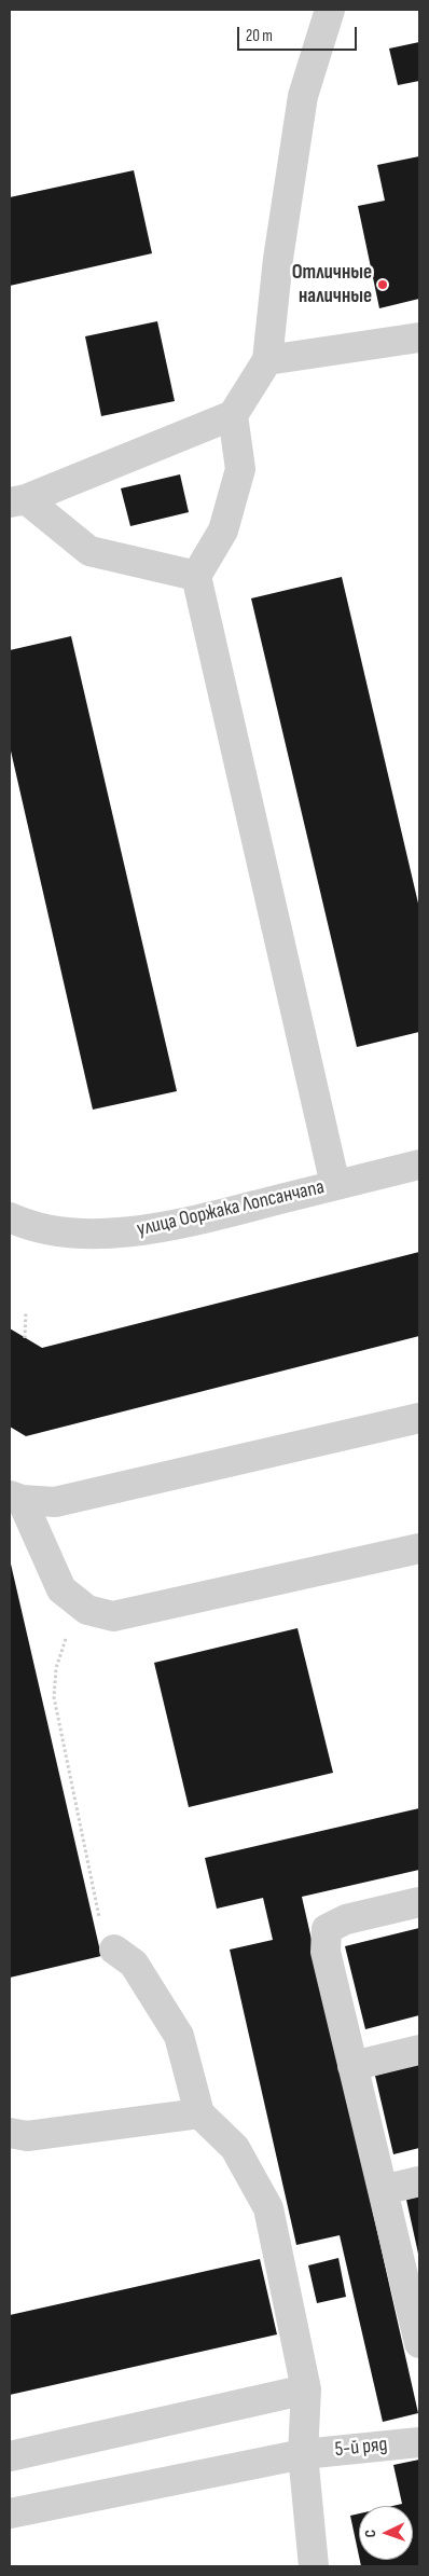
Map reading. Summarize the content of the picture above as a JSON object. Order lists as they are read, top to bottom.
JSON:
{
  "streets": {
    "street": ["улица Ооржака Лопсанчапа", "5-й ряд"]
  },
  "places": ["Отличные наличные"],
  "scale_bar": "20 m",
  "north": "left"
}
